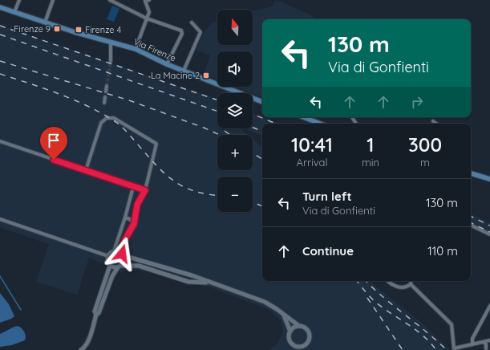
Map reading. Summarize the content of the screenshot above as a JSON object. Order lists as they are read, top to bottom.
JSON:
{
  "streets": {
    "main road": ["Via Firenze"]
  },
  "places": {
    "transit": ["Firenze 9", "Firenze 4", "La Macine 2"]
  },
  "north": "top",
  "page": {
    "map_buttons": ["+", "−"],
    "turn": ["130 m", "Via di Gonfienti"],
    "eta": [
      "10:41",
      "Arrival",
      "1",
      "min",
      "300",
      "m"
    ],
    "list": [
      {
        "name": "Turn left",
        "note": "Via di Gonfienti",
        "value": "130 m"
      },
      {
        "name": "Continue",
        "value": "110 m"
      }
    ]
  }
}
